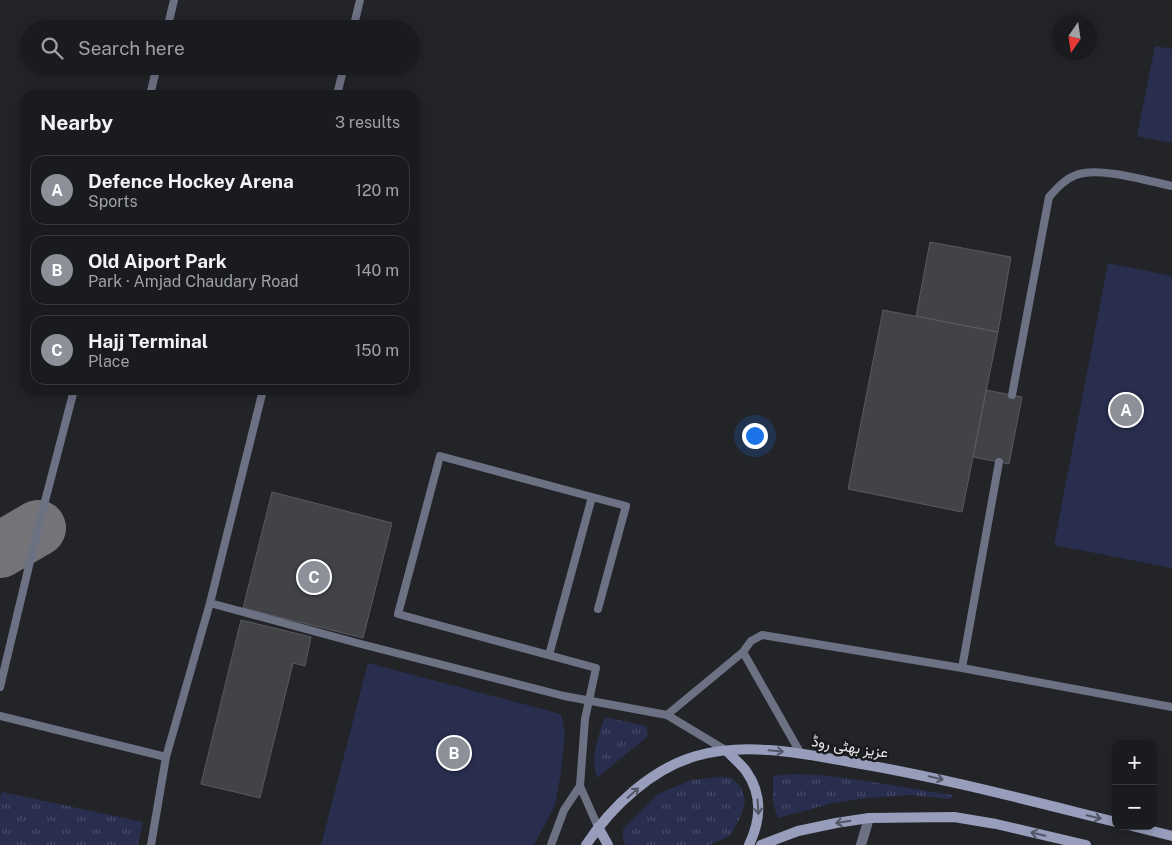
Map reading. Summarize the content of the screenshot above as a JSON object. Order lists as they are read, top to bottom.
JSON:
{
  "streets": {
    "main road": ["عزیز بھٹی روڈ"]
  },
  "north": "bottom",
  "page": {
    "search": "Search here",
    "heading": ["Nearby", "3 results"],
    "list": [
      {
        "mark": "A",
        "name": "Defence Hockey Arena",
        "note": "Sports",
        "value": "120 m"
      },
      {
        "mark": "B",
        "name": "Old Aiport Park",
        "note": "Park · Amjad Chaudary Road",
        "value": "140 m"
      },
      {
        "mark": "C",
        "name": "Hajj Terminal",
        "note": "Place",
        "value": "150 m"
      }
    ],
    "pins": ["A", "C", "B"],
    "map_buttons": ["+", "−"]
  }
}
